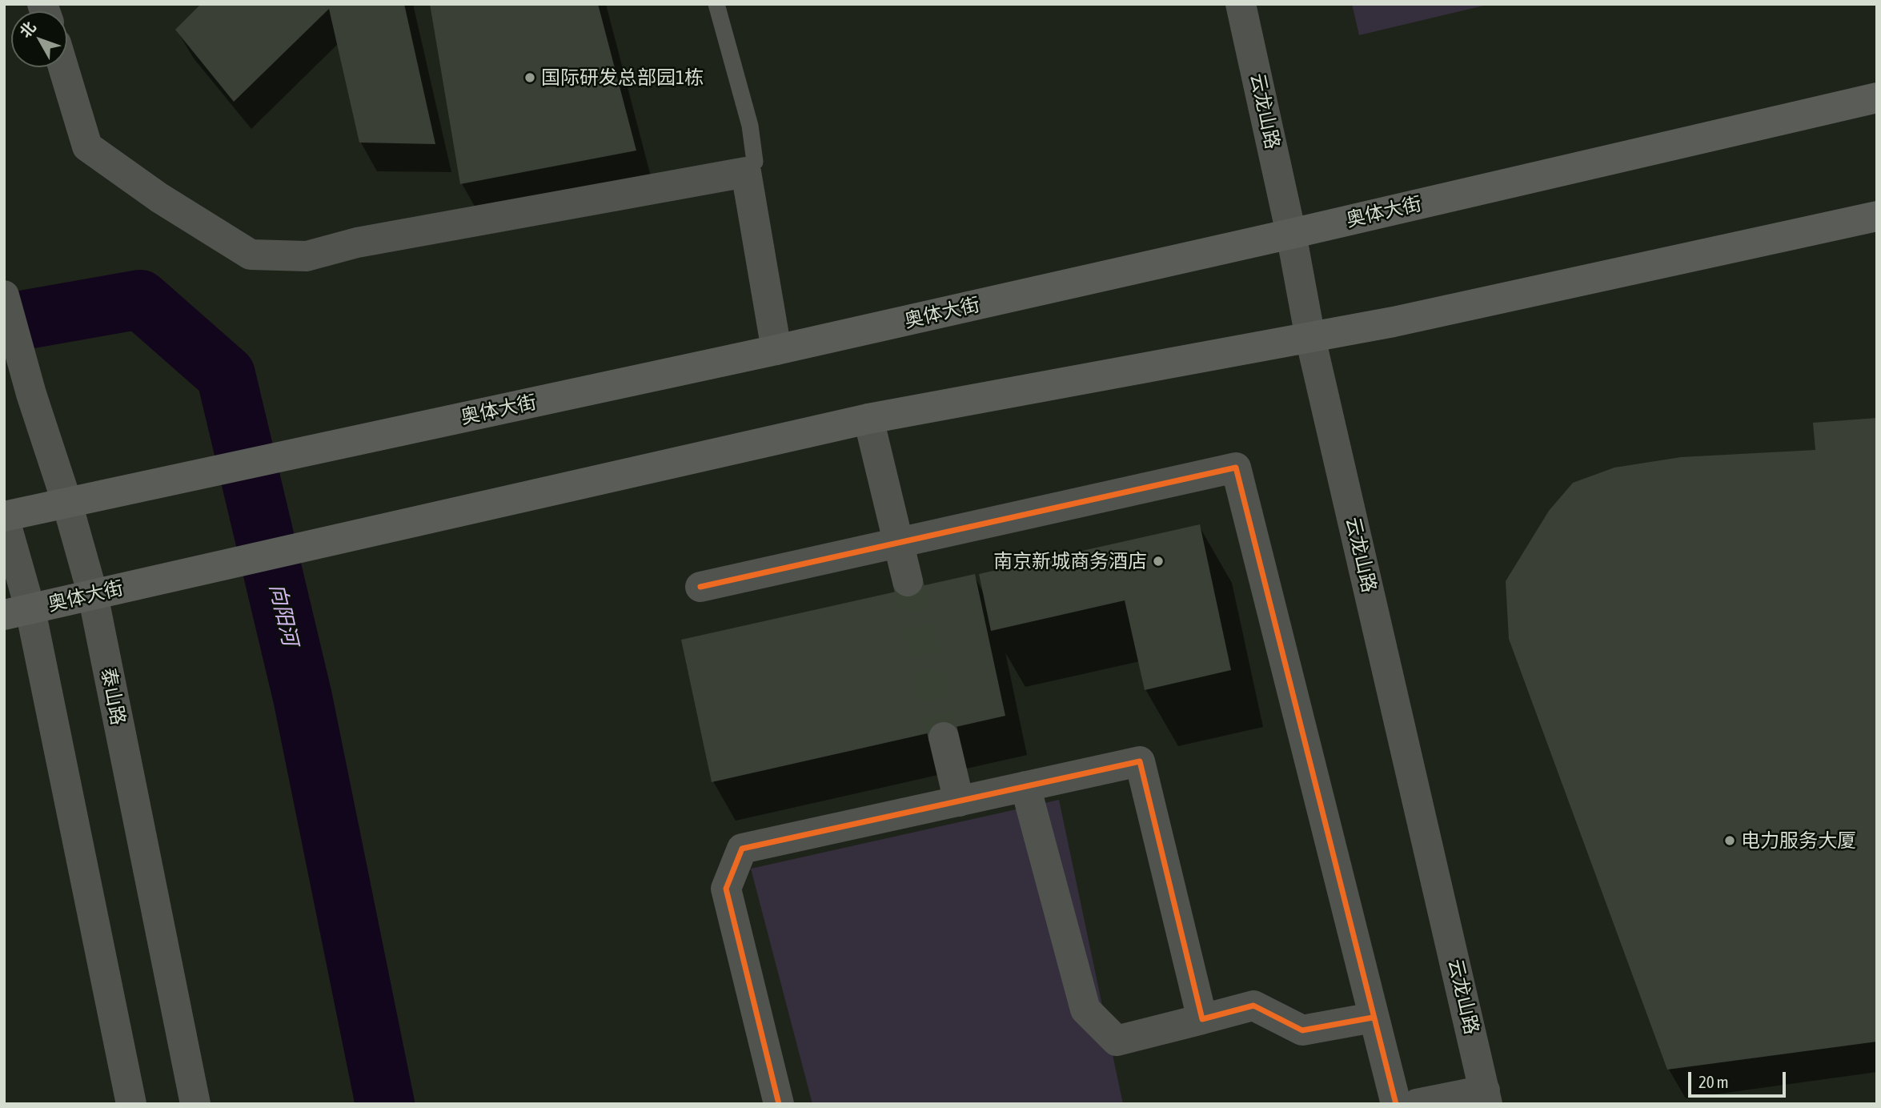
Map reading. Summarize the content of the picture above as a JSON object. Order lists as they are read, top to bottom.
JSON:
{
  "streets": {
    "main road": ["奥体大街"],
    "street": ["云龙山路", "泰山路"]
  },
  "crossings": [
    ["云龙山路", "奥体大街"],
    ["奥体大街", "泰山路"]
  ],
  "water": ["向阳河"],
  "places": ["国际研发总部园1栋", "南京新城商务酒店", "电力服务大厦"],
  "scale_bar": "20 m",
  "north": "top left"
}
